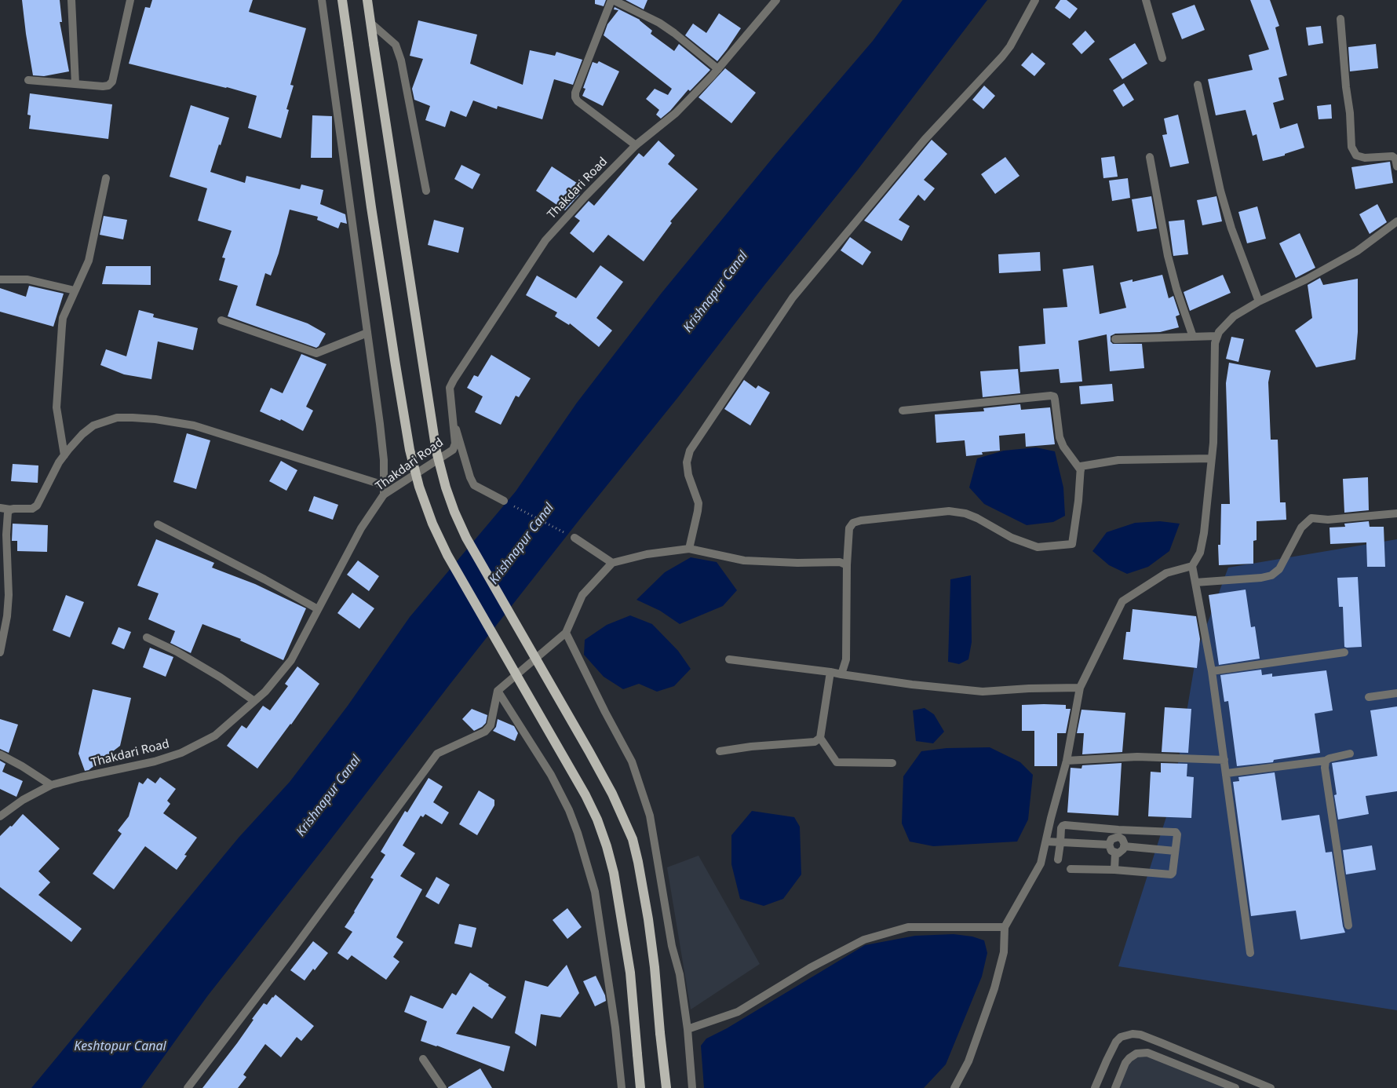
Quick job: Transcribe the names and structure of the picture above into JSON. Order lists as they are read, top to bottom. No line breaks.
{"streets":{"street":["Thakdari Road"]},"water":["Krishnapur Canal","Keshtopur Canal"]}
